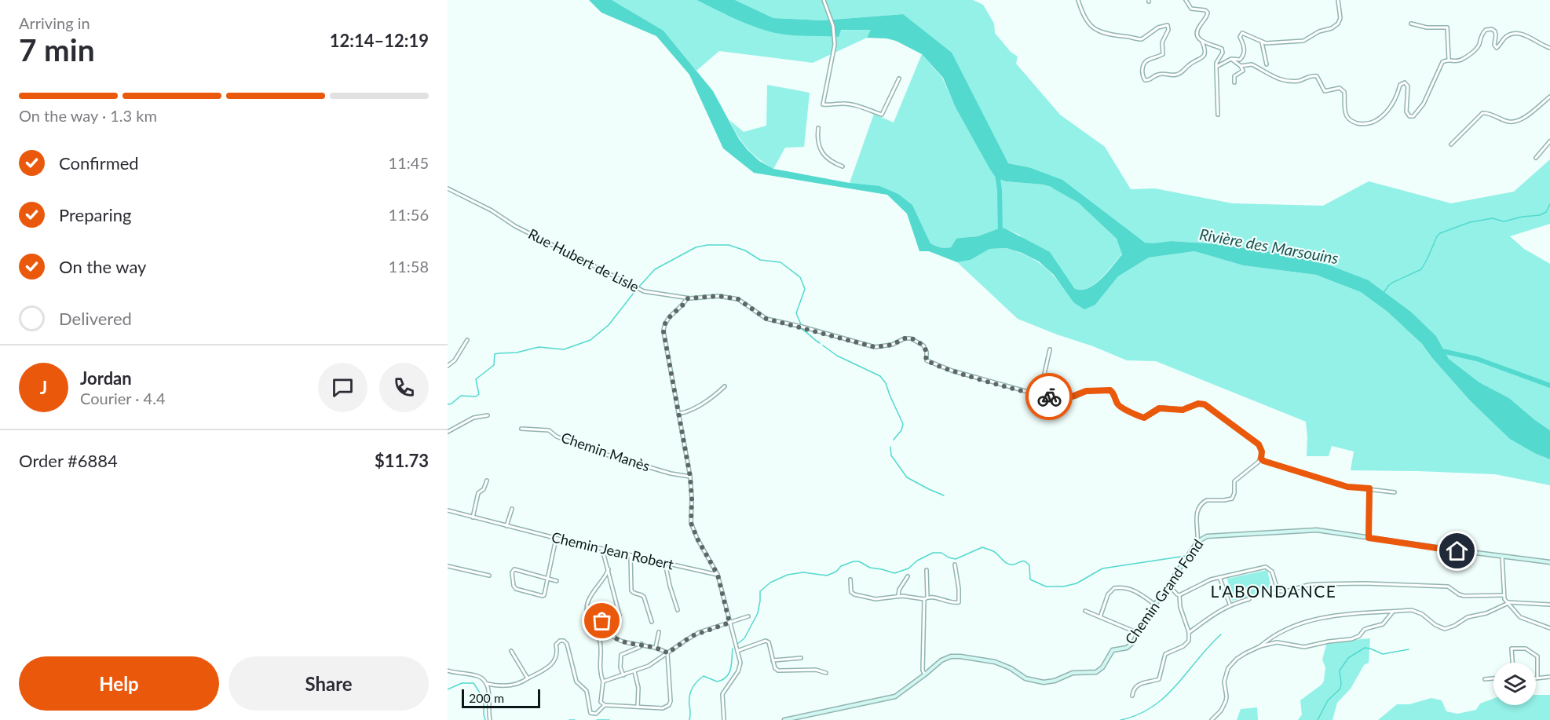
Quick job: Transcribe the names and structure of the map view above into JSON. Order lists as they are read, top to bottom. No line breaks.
{"streets":{"street":["Rue Hubert de Lisle","Chemin Manès","Chemin Jean Robert","Chemin Grand Fond"]},"districts":["L'ABONDANCE"],"water":["Rivière des Marsouins"],"scale_bar":"200 m","page":{"heading":["7 min","Arriving in","12:14–12:19"],"panel":["Jordan","Courier · 4.4","Order #6884","$11.73"],"bar":"On the way · 1.3 km","list":[["Confirmed","11:45"],["Preparing","11:56"],["On the way","11:58"],"Delivered"],"round":"J","buttons":["Help","Share"],"scale":"200 m"}}
